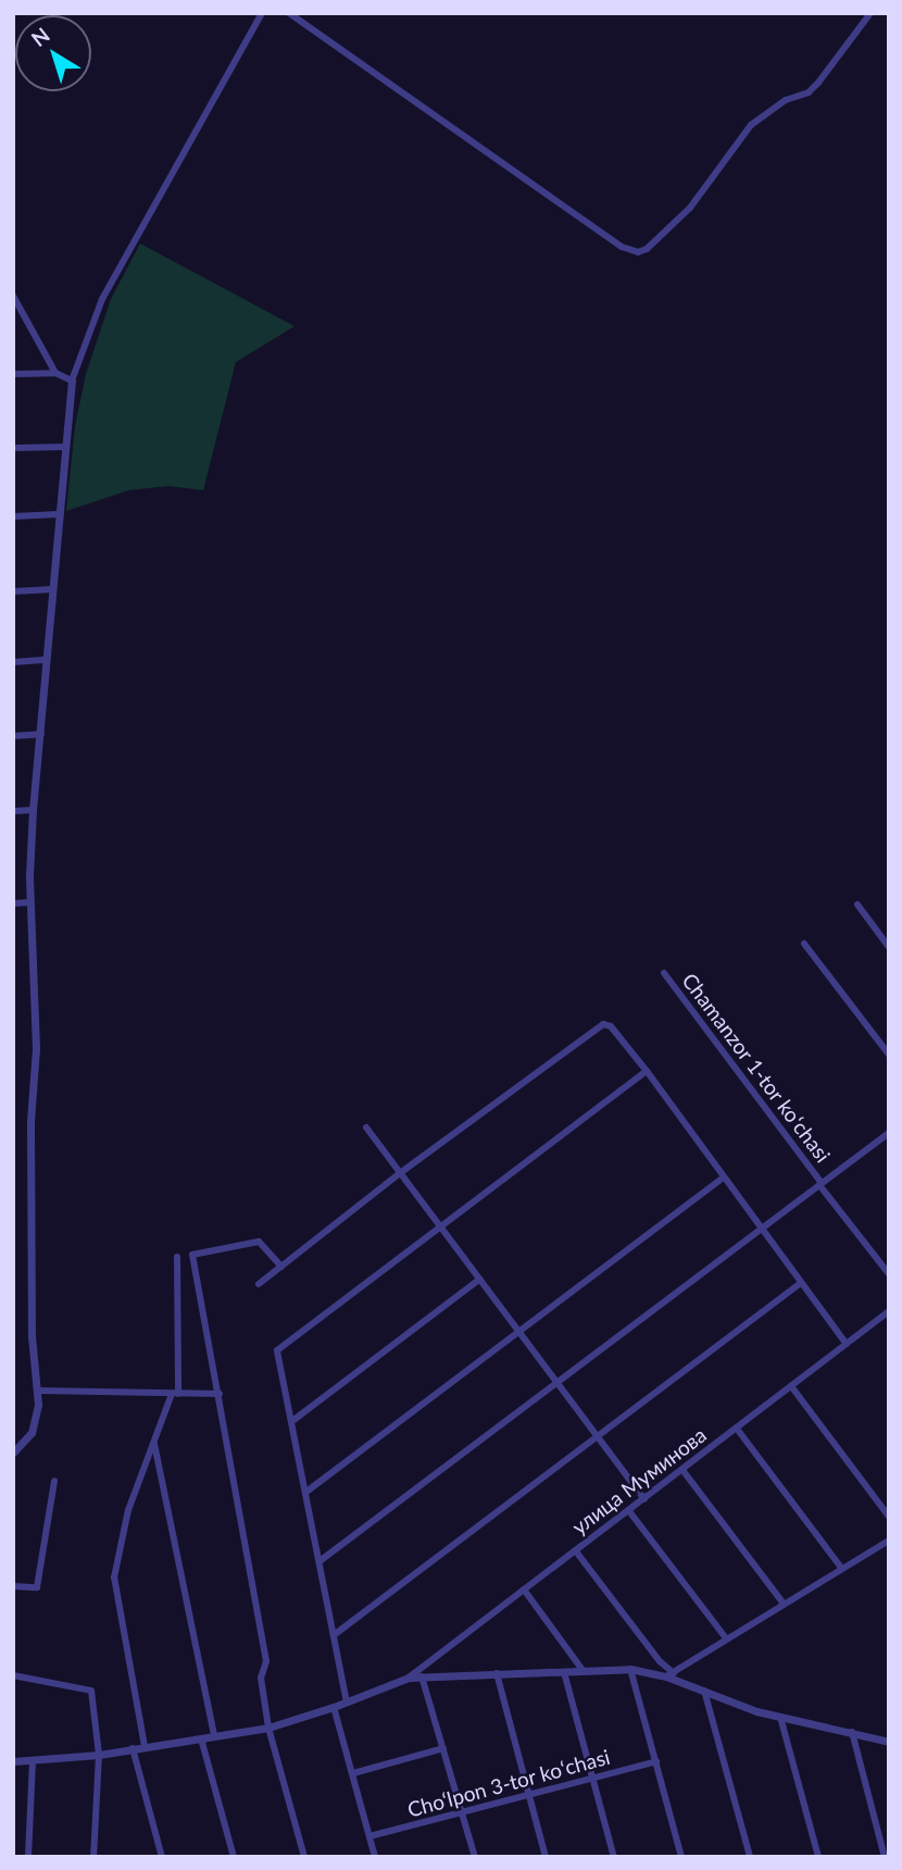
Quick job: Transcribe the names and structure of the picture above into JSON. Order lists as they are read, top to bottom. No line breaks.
{"streets":{"street":["Chamanzor 1-tor koʻchasi","улица Муминова","Cho‘lpon 3-tor koʻchasi"]},"north":"top left"}
